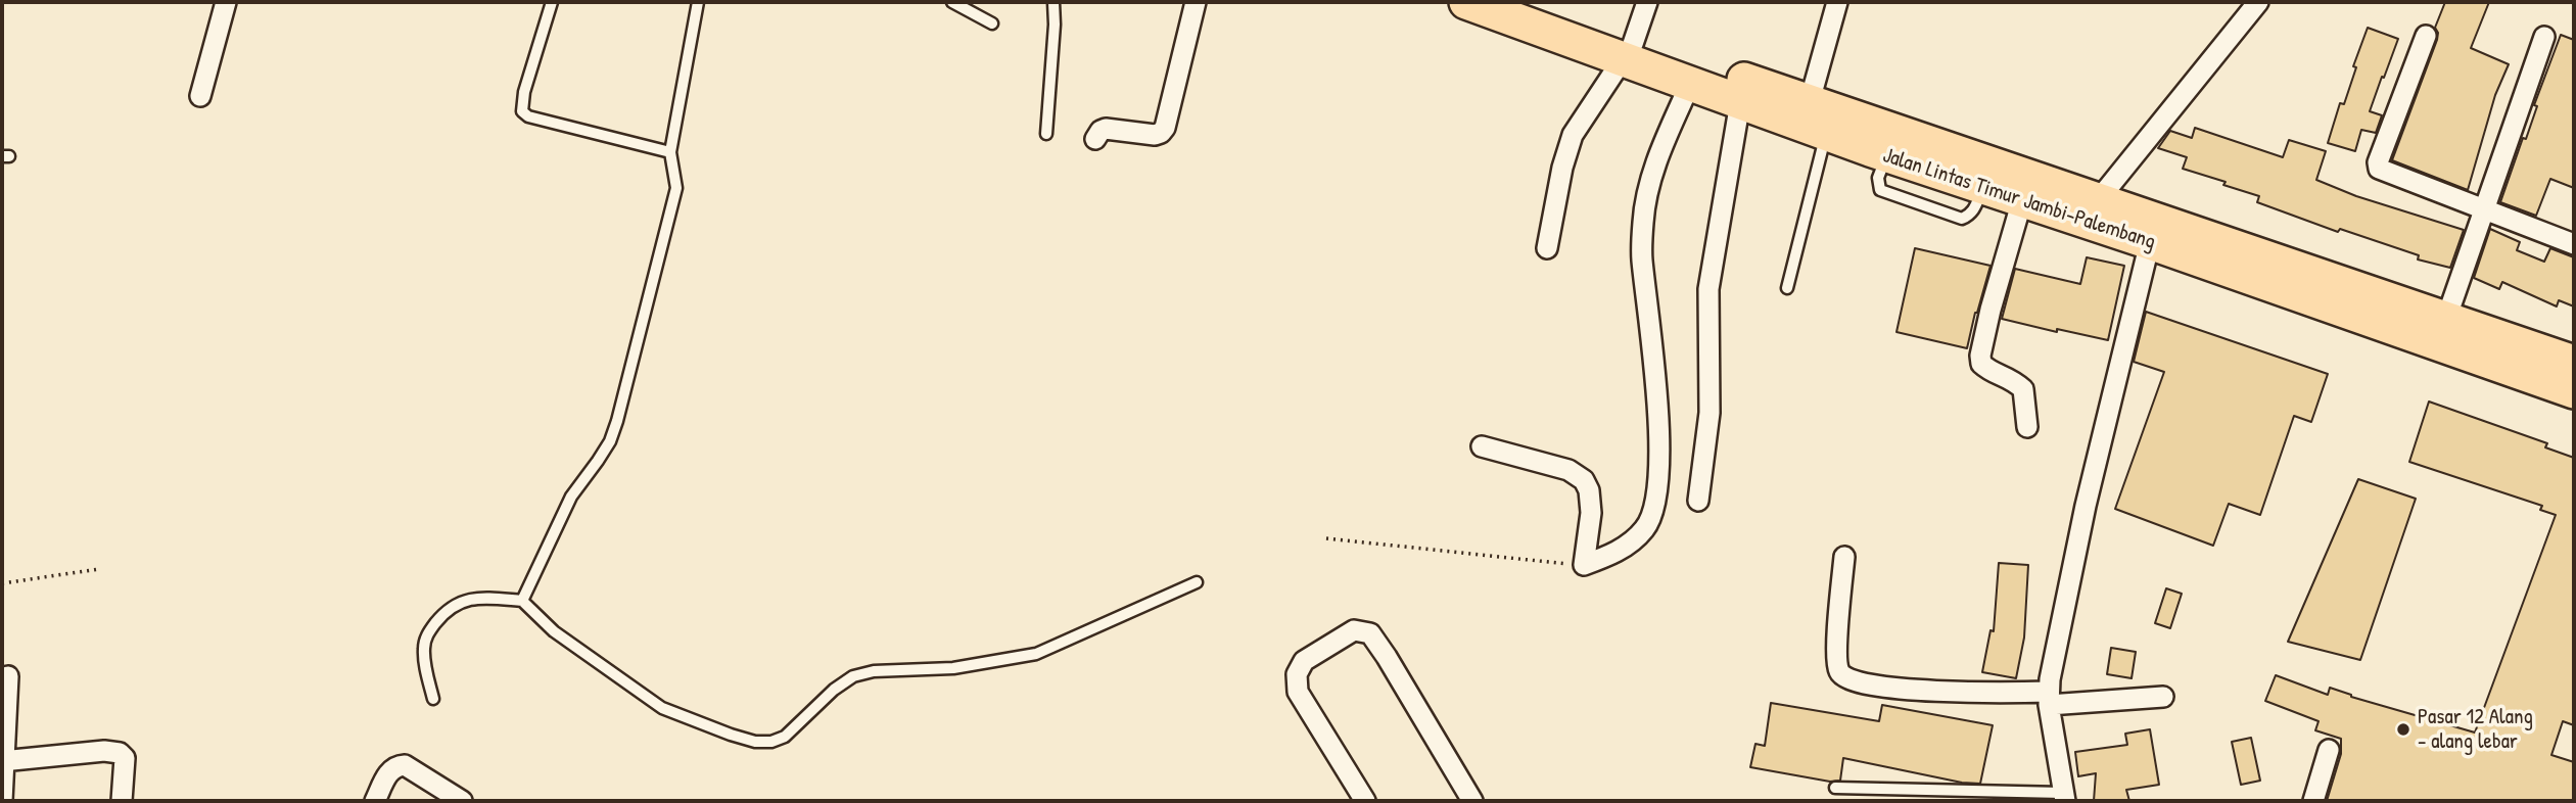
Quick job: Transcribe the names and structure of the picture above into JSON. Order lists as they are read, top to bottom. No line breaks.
{"streets":{"highway":["Jalan Lintas Timur Jambi-Palembang"]},"places":["Pasar 12 Alang - alang lebar"]}
